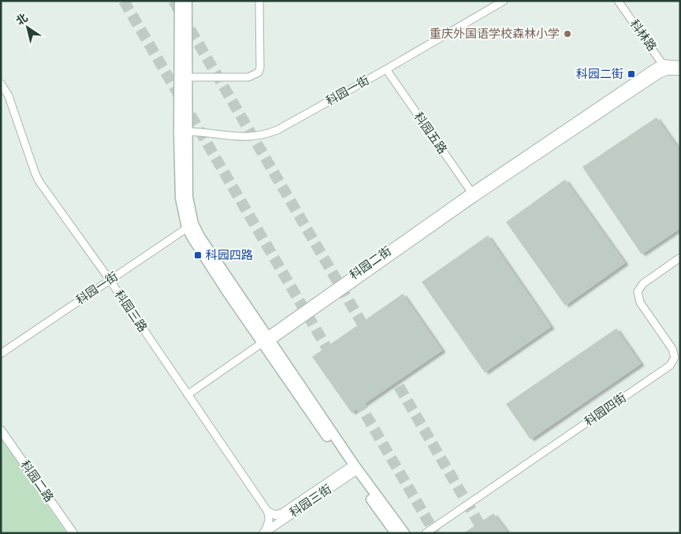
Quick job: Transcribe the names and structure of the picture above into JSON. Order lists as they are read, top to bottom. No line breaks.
{"streets":{"street":["科林路","科园一街","科园五路","科园二街","科园三路","科园四街","科园二路","科园三街"]},"crossings":[["科林路","科园二街"],["科园一街","科园五路"],["科园一街","科园三路"],["科园五路","科园二街"],["科园二街","科园三路"],["科园三路","科园三街"]],"places":{"other":["重庆外国语学校森林小学"],"transit":["科园二街","科园四路"]},"north":"top left"}
